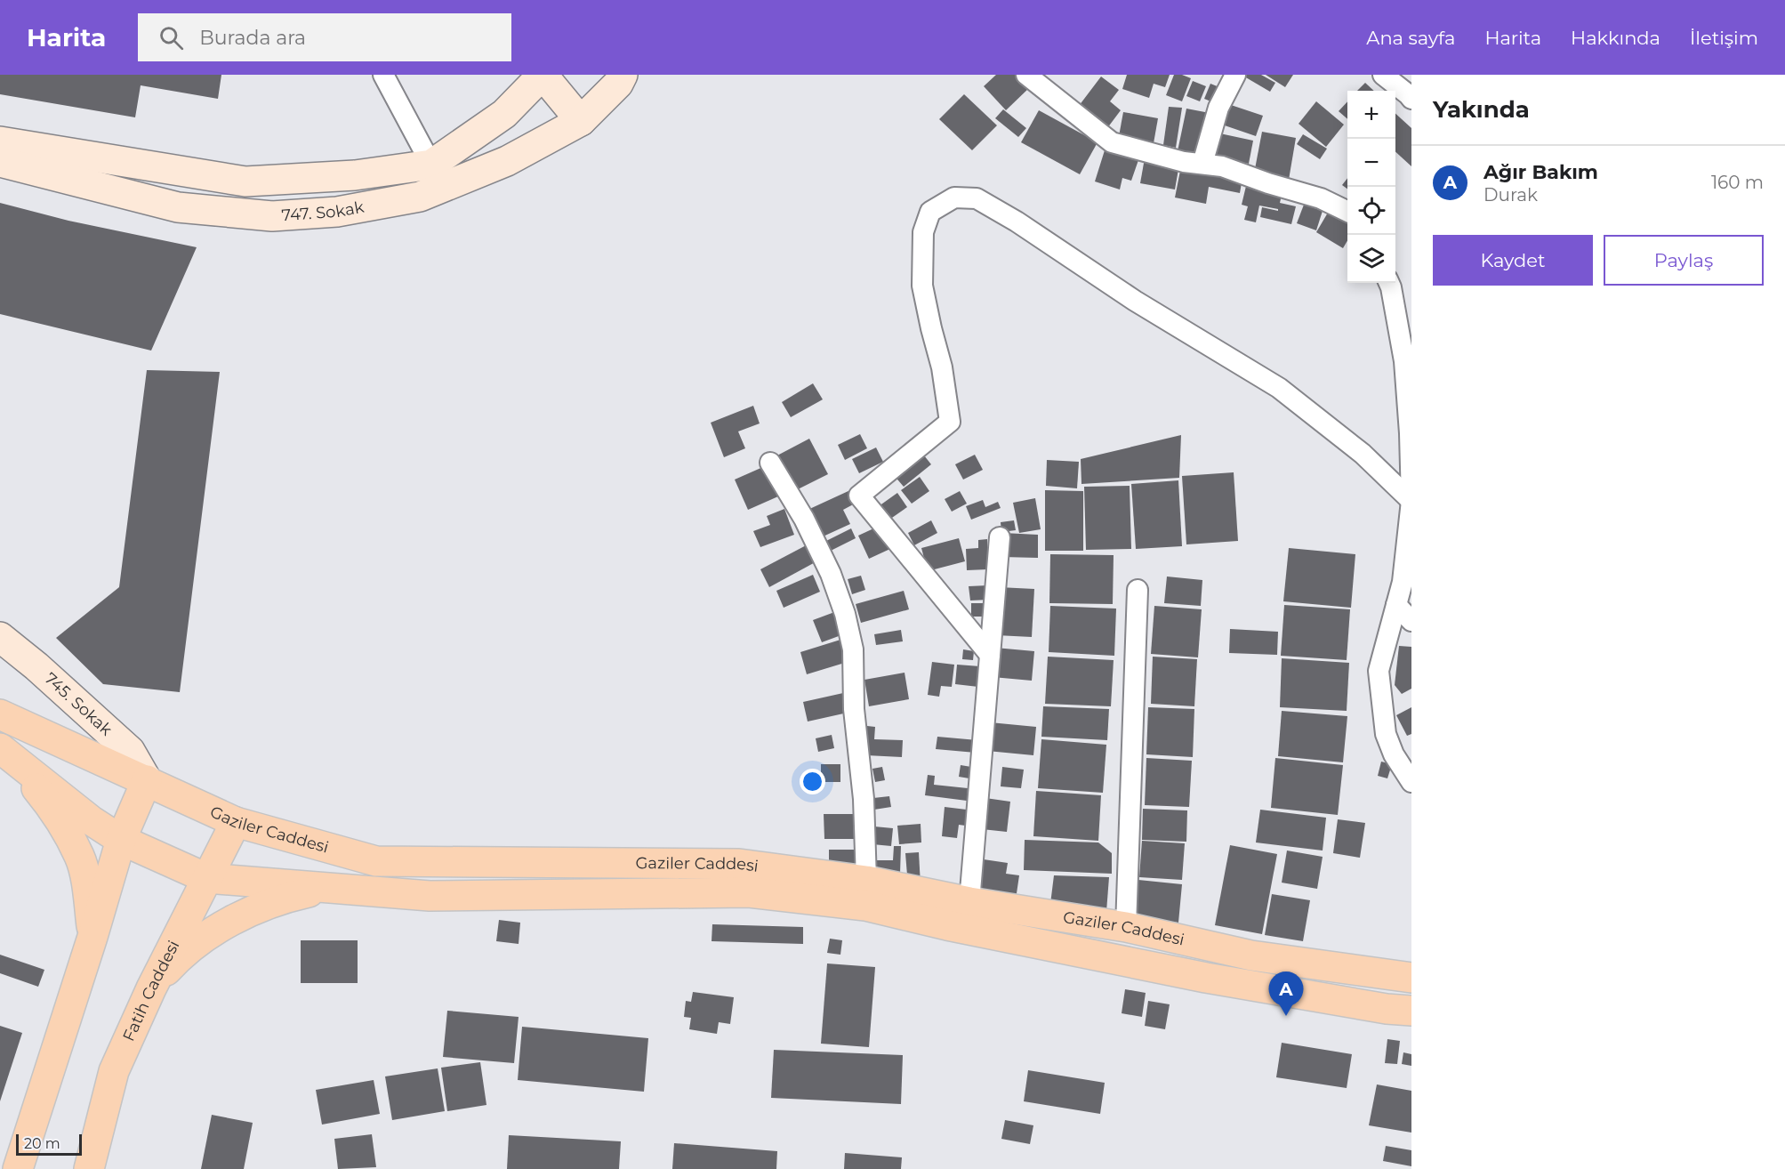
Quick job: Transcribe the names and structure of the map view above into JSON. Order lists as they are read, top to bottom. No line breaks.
{"streets":{"main road":["747. Sokak","745. Sokak","Gaziler Caddesi","Fatih Caddesi"]},"crossings":[["745. Sokak","Gaziler Caddesi"],["Gaziler Caddesi","Fatih Caddesi"]],"scale_bar":"20 m","page":{"header":"Harita","search":"Burada ara","nav":["Ana sayfa","Harita","Hakkında","İletişim"],"heading":"Yakında","map_buttons":["+","−"],"list":[{"mark":"A","name":"Ağır Bakım","note":"Durak","value":"160 m"}],"buttons":["Kaydet","Paylaş"],"pins":"A","scale":"20 m"}}
